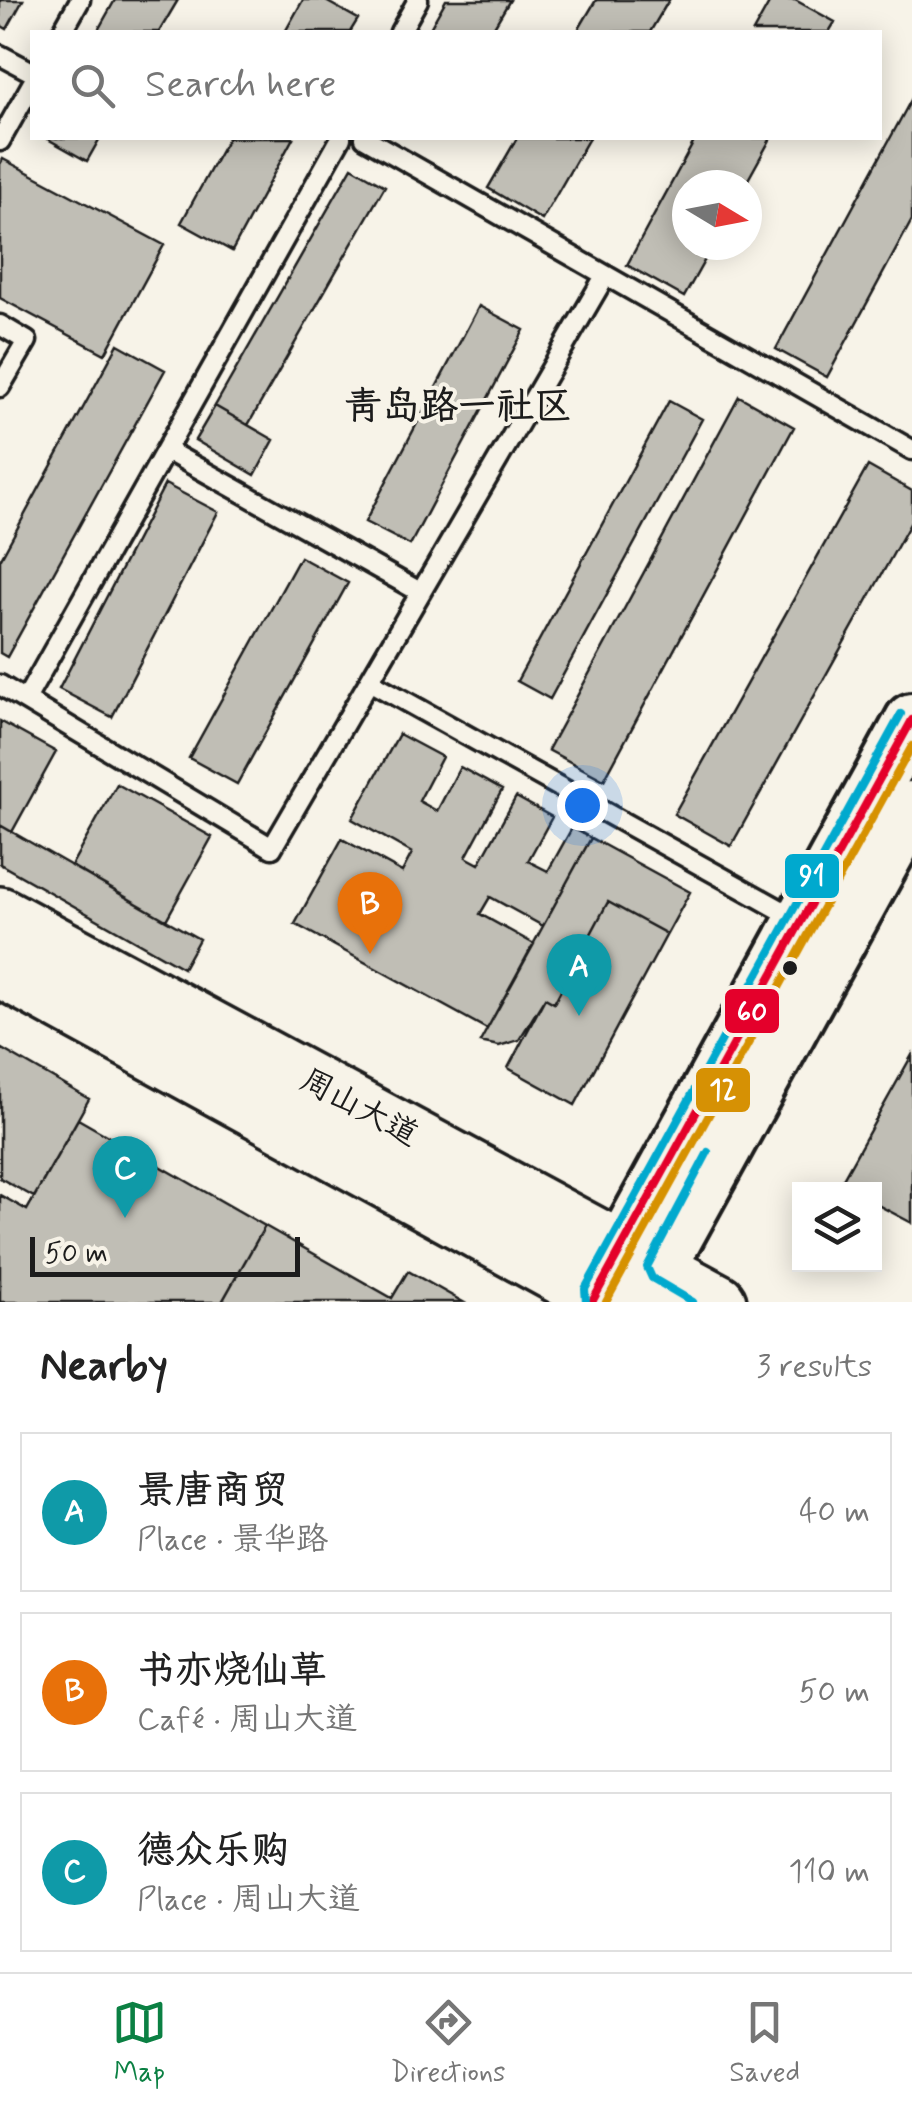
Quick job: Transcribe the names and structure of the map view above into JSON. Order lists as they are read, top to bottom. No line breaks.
{"streets":{"main road":["周山大道"]},"districts":["青岛路一社区"],"lines":["transit line 91","transit line 60","transit line 12"],"scale_bar":"50 m","north":"right","page":{"search":"Search here","pins":["B","A","C"],"scale":"50 m","heading":["Nearby","3 results"],"list":[{"mark":"A","name":"景唐商贸","note":"Place · 景华路","value":"40 m"},{"mark":"B","name":"书亦烧仙草","note":"Café · 周山大道","value":"50 m"},{"mark":"C","name":"德众乐购","note":"Place · 周山大道","value":"110 m"}],"nav":["Map","Directions","Saved"]}}
